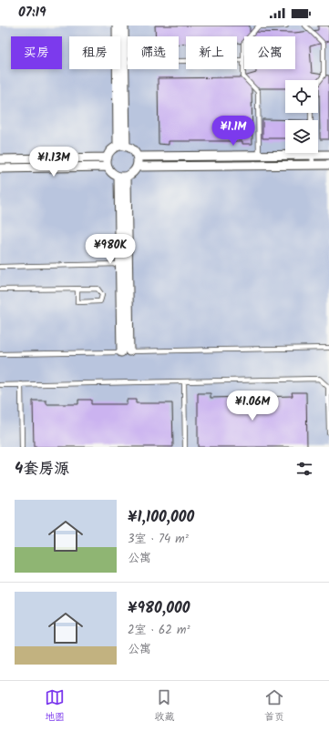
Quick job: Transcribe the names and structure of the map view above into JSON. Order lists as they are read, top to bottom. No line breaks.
{"page":{"status":"07:19","chip":["买房","租房","筛选","新上","公寓"],"price":["¥1.1M","¥1.13M","¥980K","¥1.06M"],"heading":"4套房源","list":[{"name":"¥1,100,000","note":"3室 · 74 m² · 公寓"},{"name":"¥980,000","note":"2室 · 62 m² · 公寓"}],"tabs":["地图","收藏","首页"]}}
